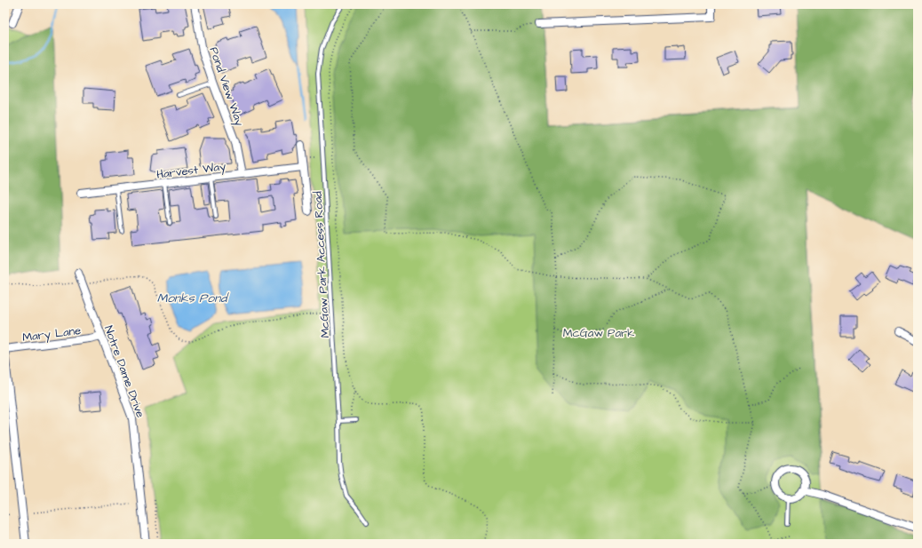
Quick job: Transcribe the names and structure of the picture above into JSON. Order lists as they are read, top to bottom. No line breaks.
{"streets":{"street":["Pond View Way","Harvest Way","Mary Lane","Notre Dame Drive"],"lane":["McGaw Park Access Road"]},"crossings":[["Pond View Way","Harvest Way"],["Mary Lane","Notre Dame Drive"]],"water":["Monks Pond"],"parks":["McGaw Park"]}
